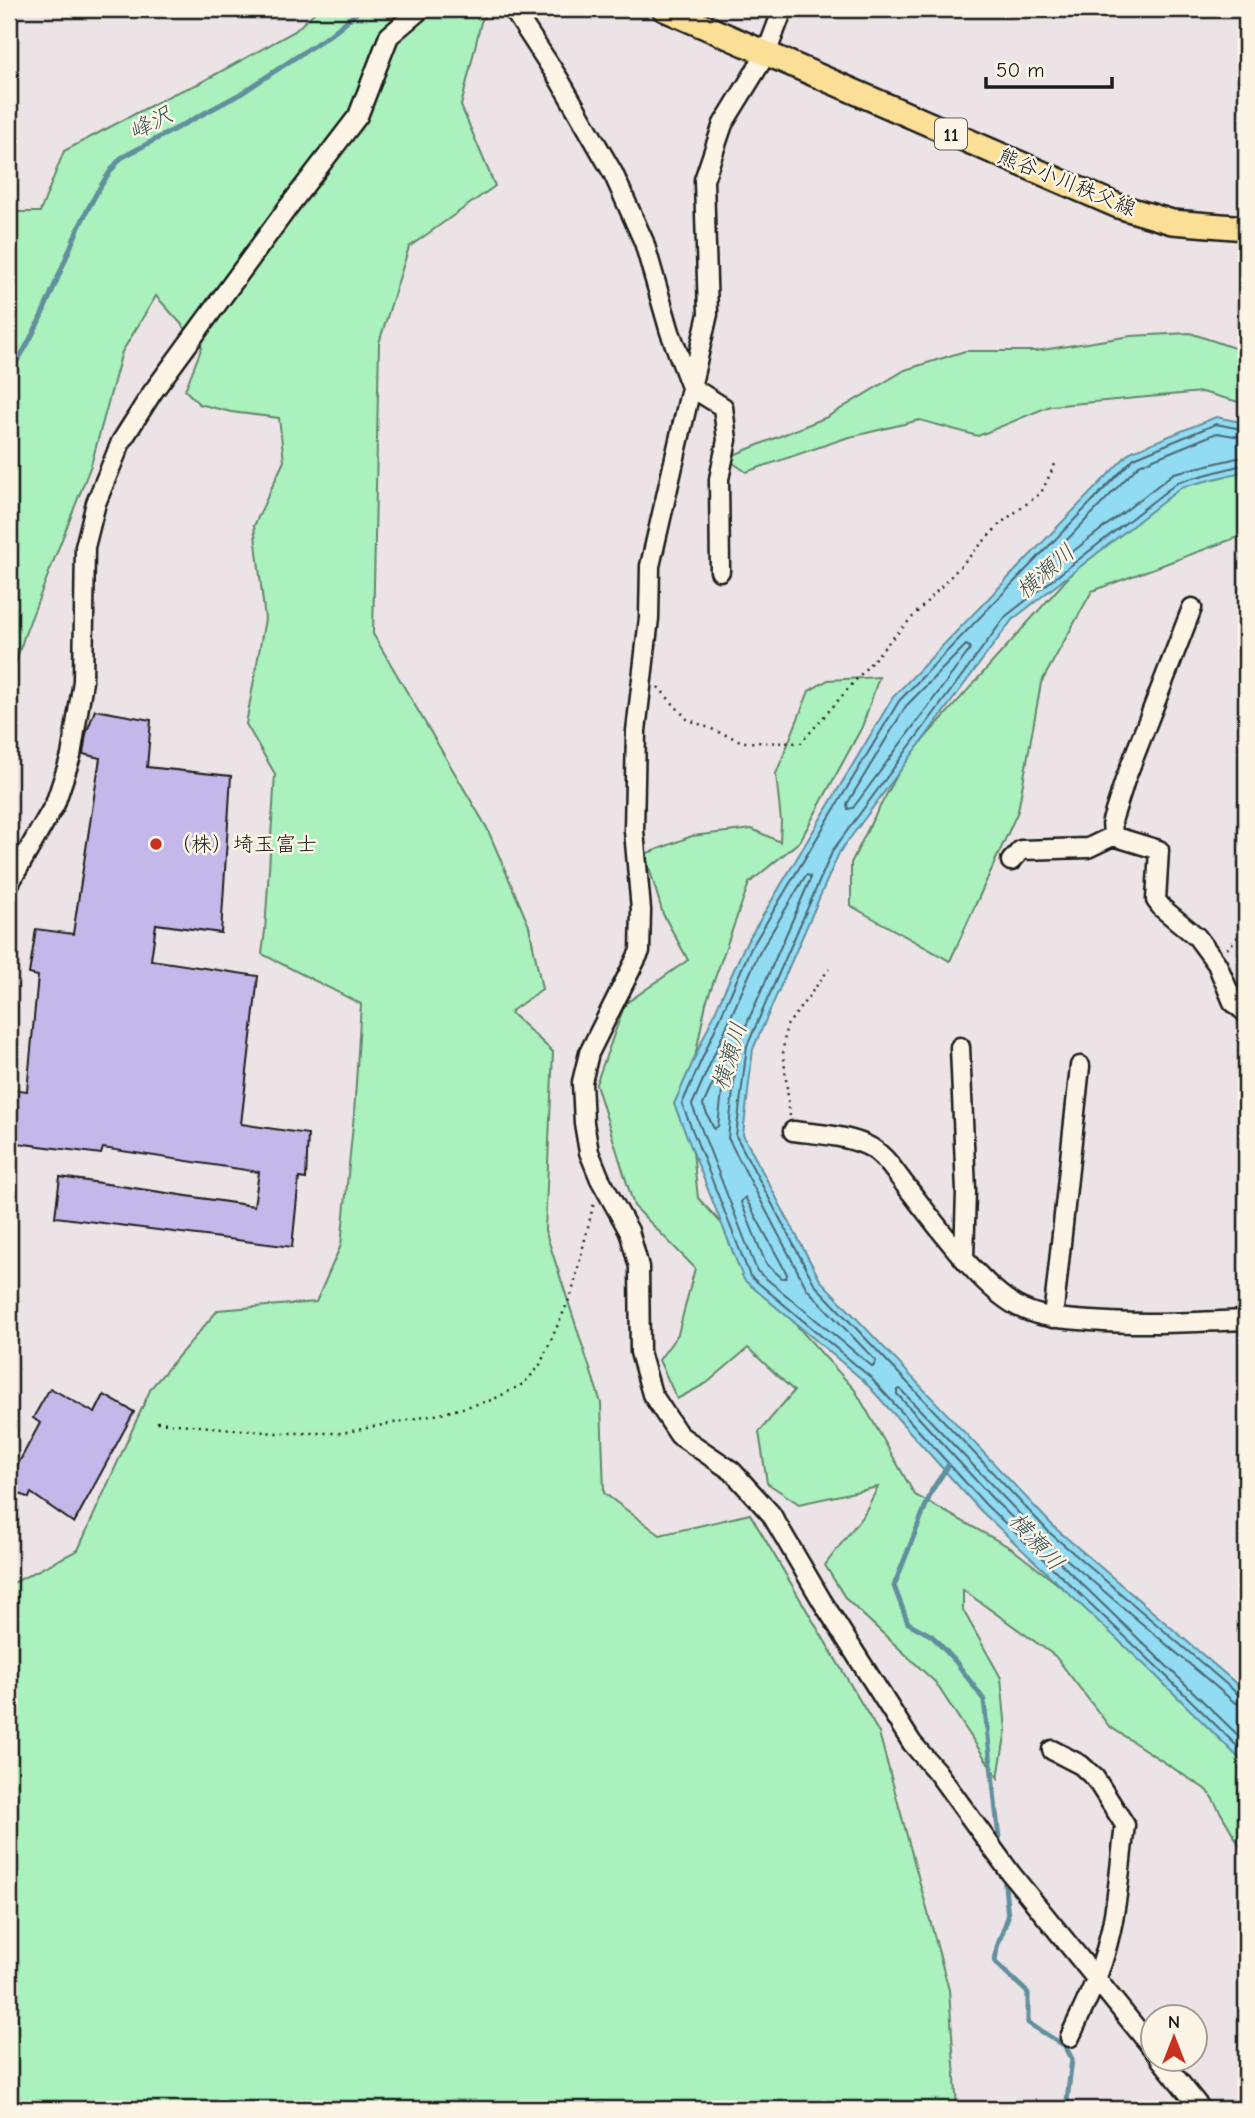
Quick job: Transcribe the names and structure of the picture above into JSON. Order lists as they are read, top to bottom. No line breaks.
{"streets":{"main road":["11","熊谷小川秩父線"]},"water":["峰沢","横瀬川"],"places":["（株）埼玉富士"],"scale_bar":"50 m","north":"top"}
